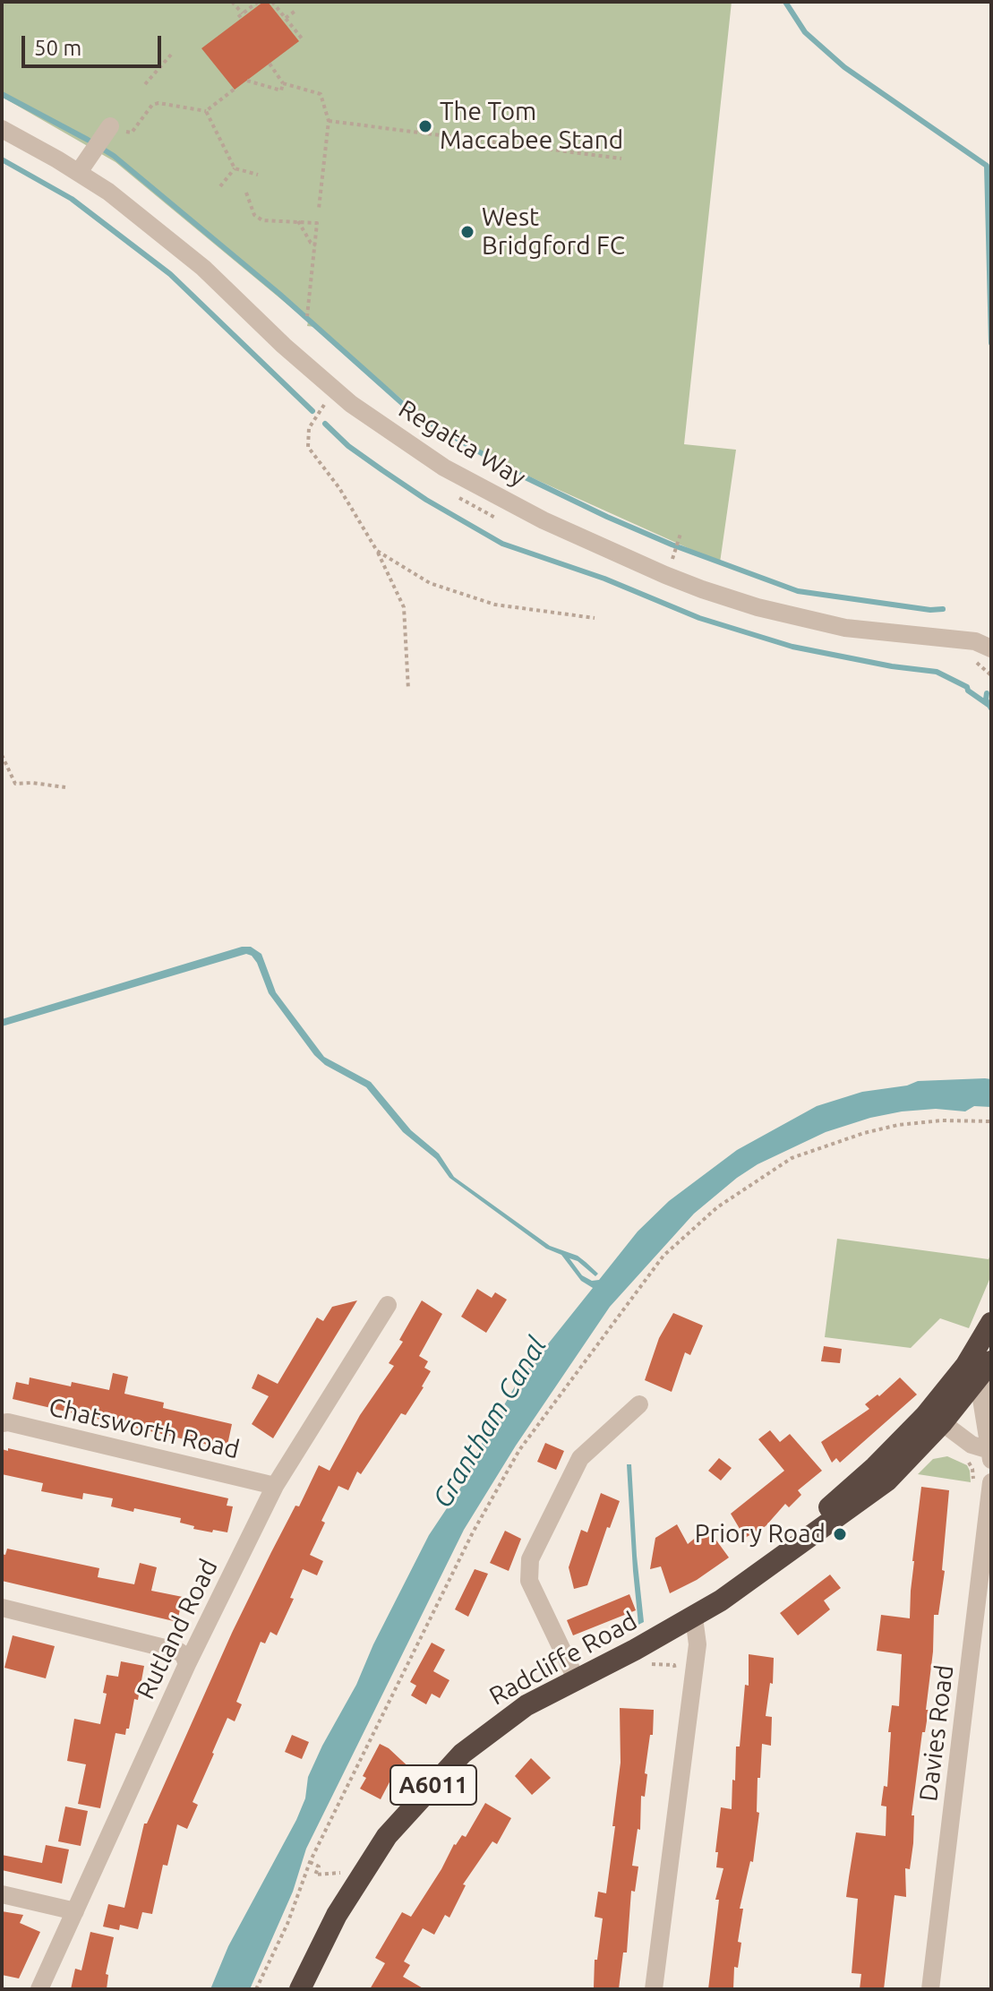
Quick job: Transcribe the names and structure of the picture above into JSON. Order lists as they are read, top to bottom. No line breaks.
{"streets":{"highway":["Radcliffe Road","A6011"],"street":["Regatta Way","Chatsworth Road","Rutland Road","Davies Road"]},"crossings":[["Chatsworth Road","Rutland Road"]],"water":["Grantham Canal"],"places":["The Tom Maccabee Stand","West Bridgford FC","Priory Road"],"scale_bar":"50 m"}
